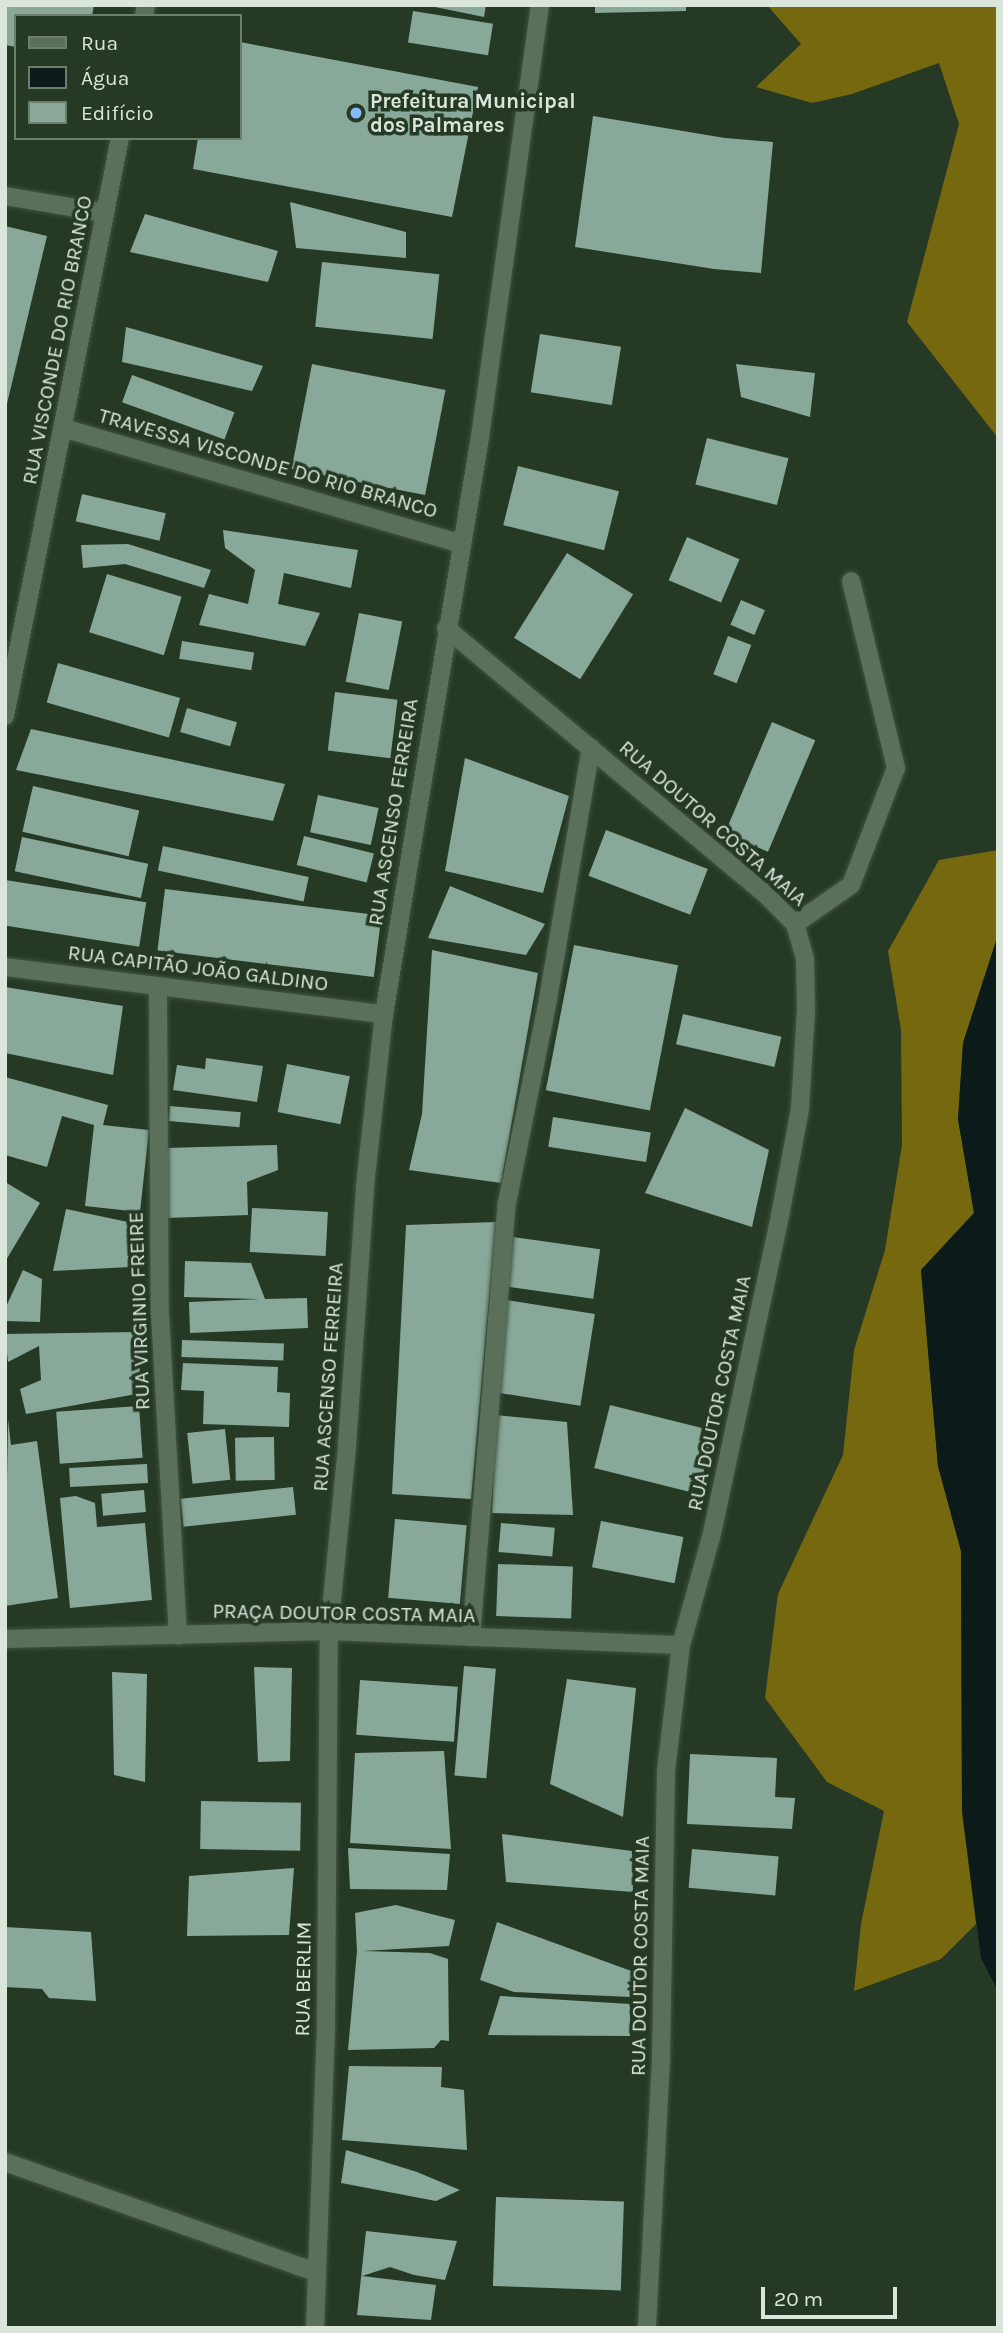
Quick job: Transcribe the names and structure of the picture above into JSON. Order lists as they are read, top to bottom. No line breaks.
{"streets":{"street":["RUA VISCONDE DO RIO BRANCO","TRAVESSA VISCONDE DO RIO BRANCO","RUA ASCENSO FERREIRA","RUA DOUTOR COSTA MAIA","RUA CAPITÃO JOÃO GALDINO","RUA VIRGINIO FREIRE","PRAÇA DOUTOR COSTA MAIA","RUA BERLIM"]},"crossings":[["RUA VISCONDE DO RIO BRANCO","TRAVESSA VISCONDE DO RIO BRANCO"],["TRAVESSA VISCONDE DO RIO BRANCO","RUA ASCENSO FERREIRA"],["RUA ASCENSO FERREIRA","RUA DOUTOR COSTA MAIA"],["RUA ASCENSO FERREIRA","RUA CAPITÃO JOÃO GALDINO"],["RUA ASCENSO FERREIRA","PRAÇA DOUTOR COSTA MAIA"],["RUA ASCENSO FERREIRA","RUA BERLIM"],["RUA DOUTOR COSTA MAIA","PRAÇA DOUTOR COSTA MAIA"],["RUA CAPITÃO JOÃO GALDINO","RUA VIRGINIO FREIRE"],["RUA VIRGINIO FREIRE","PRAÇA DOUTOR COSTA MAIA"],["PRAÇA DOUTOR COSTA MAIA","RUA BERLIM"]],"places":["Prefeitura Municipal dos Palmares"],"legend":["Rua","Água","Edifício"],"scale_bar":"20 m"}
